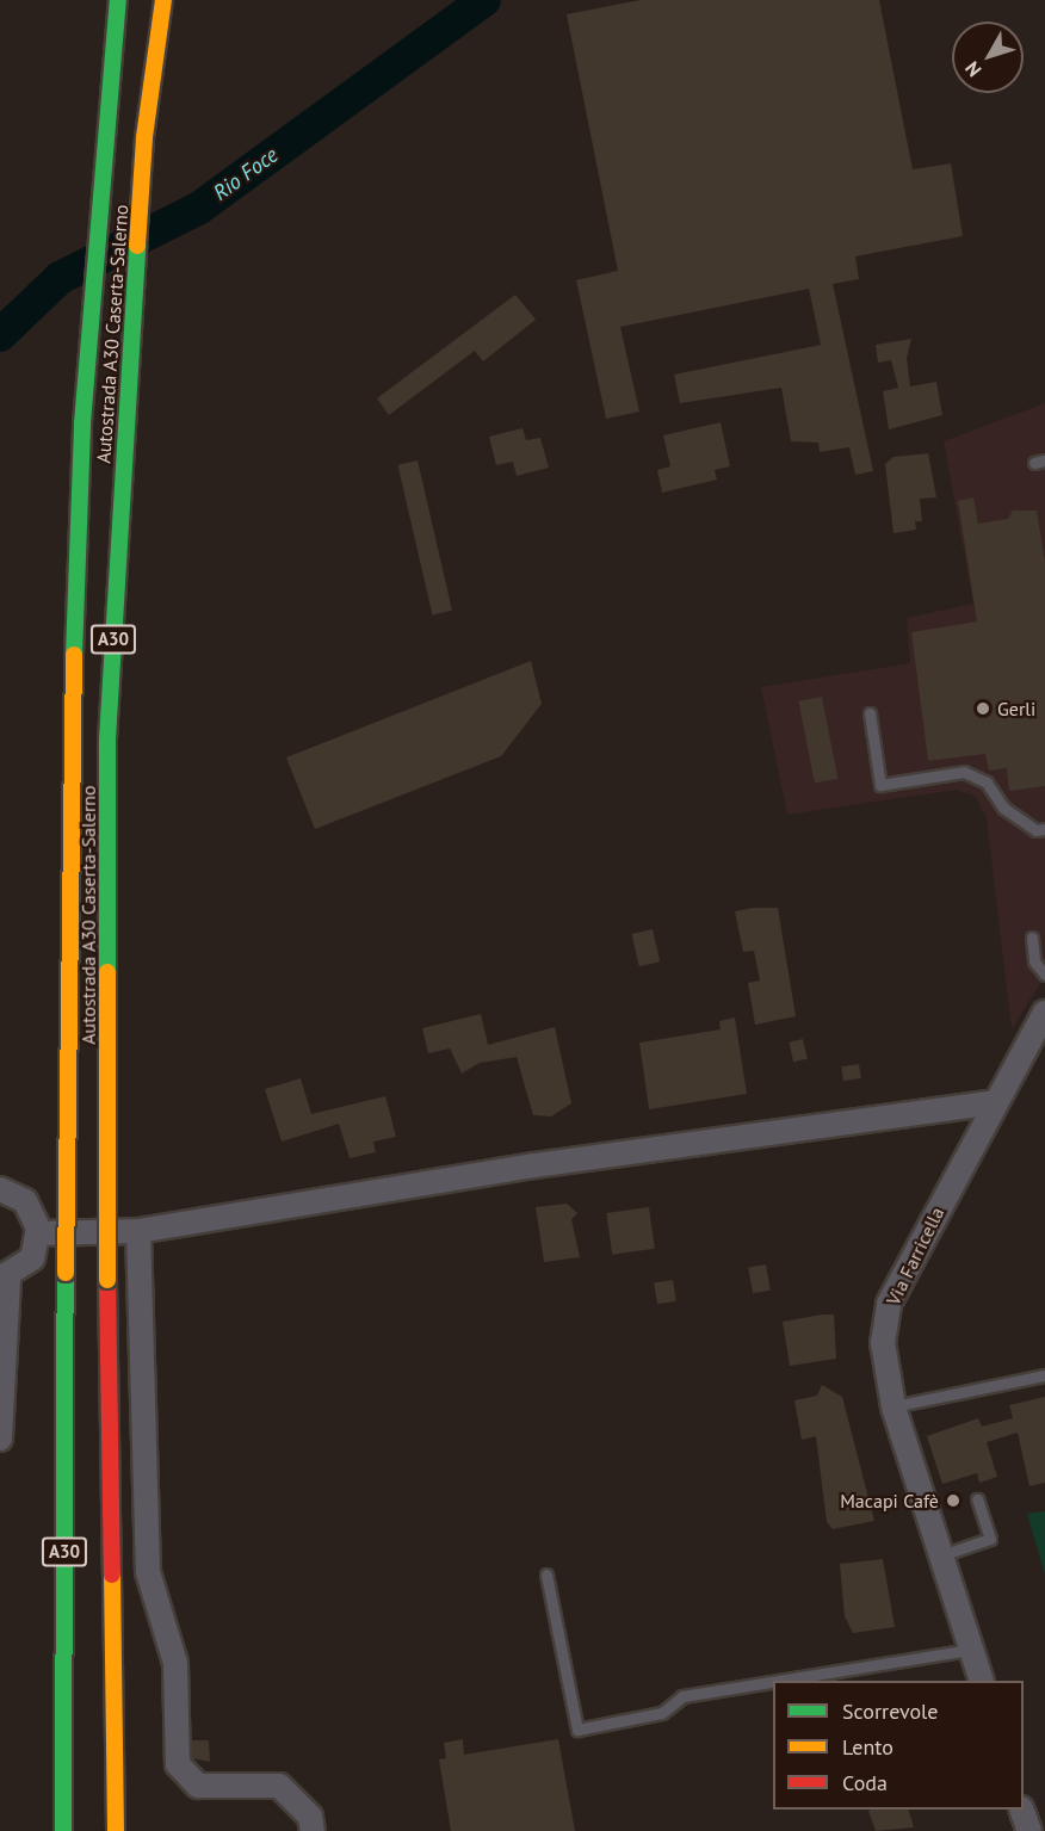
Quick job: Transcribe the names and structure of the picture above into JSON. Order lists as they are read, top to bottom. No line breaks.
{"streets":{"highway":["Autostrada A30 Caserta-Salerno","A30"],"street":["Via Farricella"]},"water":["Rio Foce"],"places":["Gerli","Macapi Cafè"],"legend":["Scorrevole","Lento","Coda"],"north":"bottom left"}
